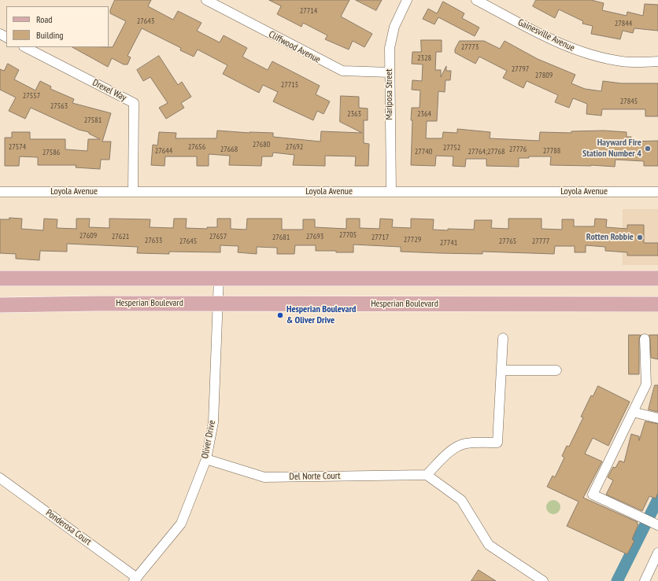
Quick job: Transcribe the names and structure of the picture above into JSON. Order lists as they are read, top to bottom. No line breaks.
{"streets":{"main road":["Hesperian Boulevard"],"street":["Gainesville Avenue","Cliffwood Avenue","Drexel Way","Mariposa Street","Loyola Avenue","Oliver Drive","Del Norte Court","Ponderosa Court"]},"crossings":[["Cliffwood Avenue","Mariposa Street"],["Drexel Way","Loyola Avenue"],["Mariposa Street","Loyola Avenue"],["Hesperian Boulevard","Oliver Drive"],["Oliver Drive","Del Norte Court"],["Oliver Drive","Ponderosa Court"]],"places":["Hayward Fire Station Number 4","Rotten Robbie","Hesperian Boulevard & Oliver Drive"],"house_numbers":["27714","27643","27844","27773","2328","27797","27809","27715","27557","27845","27563","2363","2364","27581","27680","27574","27656","27692","27752","27668","27776","27644","27788","27740","27764;27768","27586","27705","27609","27621","27657","27693","27681","27717","27729","27633","27645","27765","27777","27741"],"legend":["Road","Building"]}
